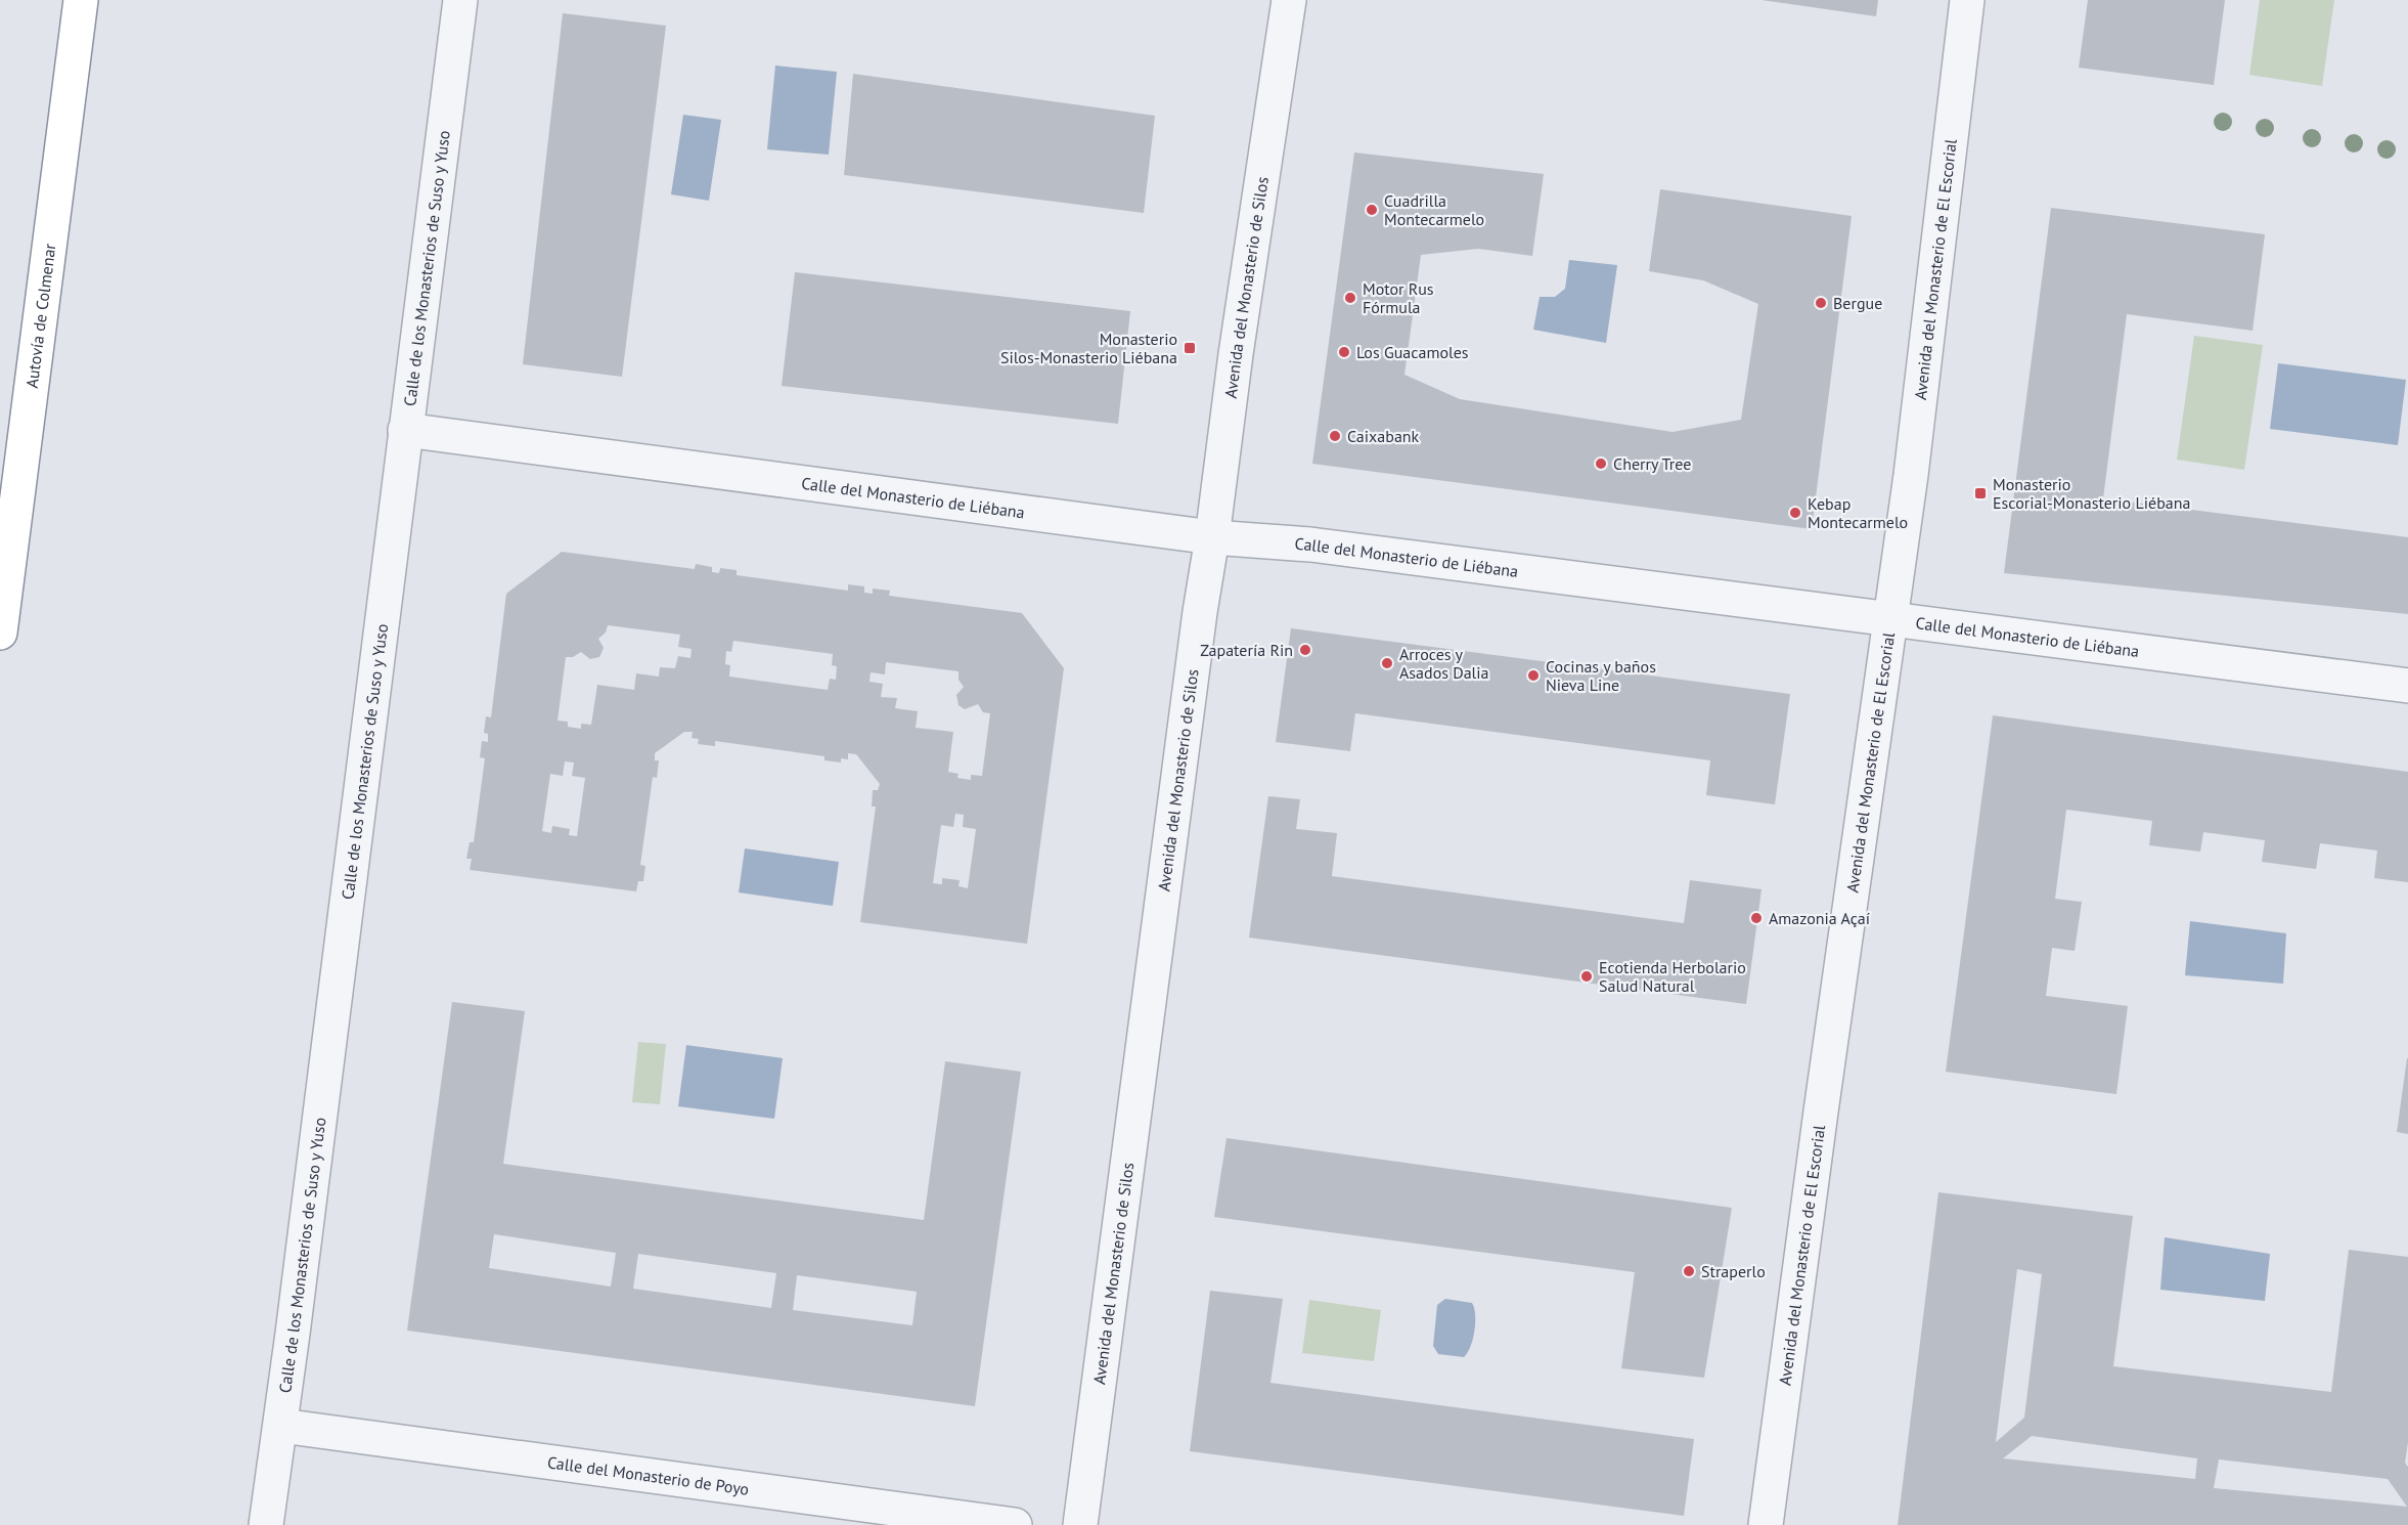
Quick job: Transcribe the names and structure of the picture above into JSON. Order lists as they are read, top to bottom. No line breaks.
{"streets":{"highway":["Autovía de Colmenar"],"street":["Calle de los Monasterios de Suso y Yuso","Avenida del Monasterio de El Escorial","Avenida del Monasterio de Silos","Calle del Monasterio de Liébana","Calle del Monasterio de Poyo"]},"crossings":[["Calle de los Monasterios de Suso y Yuso","Calle del Monasterio de Liébana"],["Calle de los Monasterios de Suso y Yuso","Calle del Monasterio de Poyo"],["Avenida del Monasterio de El Escorial","Calle del Monasterio de Liébana"],["Avenida del Monasterio de Silos","Calle del Monasterio de Liébana"]],"places":{"other":["Cuadrilla Montecarmelo","Motor Rus Fórmula","Bergue","Los Guacamoles","Caixabank","Cherry Tree","Kebap Montecarmelo","Zapatería Rin","Arroces y Asados Dalia","Cocinas y baños Nieva Line","Amazonia Açaí","Ecotienda Herbolario Salud Natural","Straperlo"],"transit":["Monasterio Silos-Monasterio Liébana","Monasterio Escorial-Monasterio Liébana"]}}
